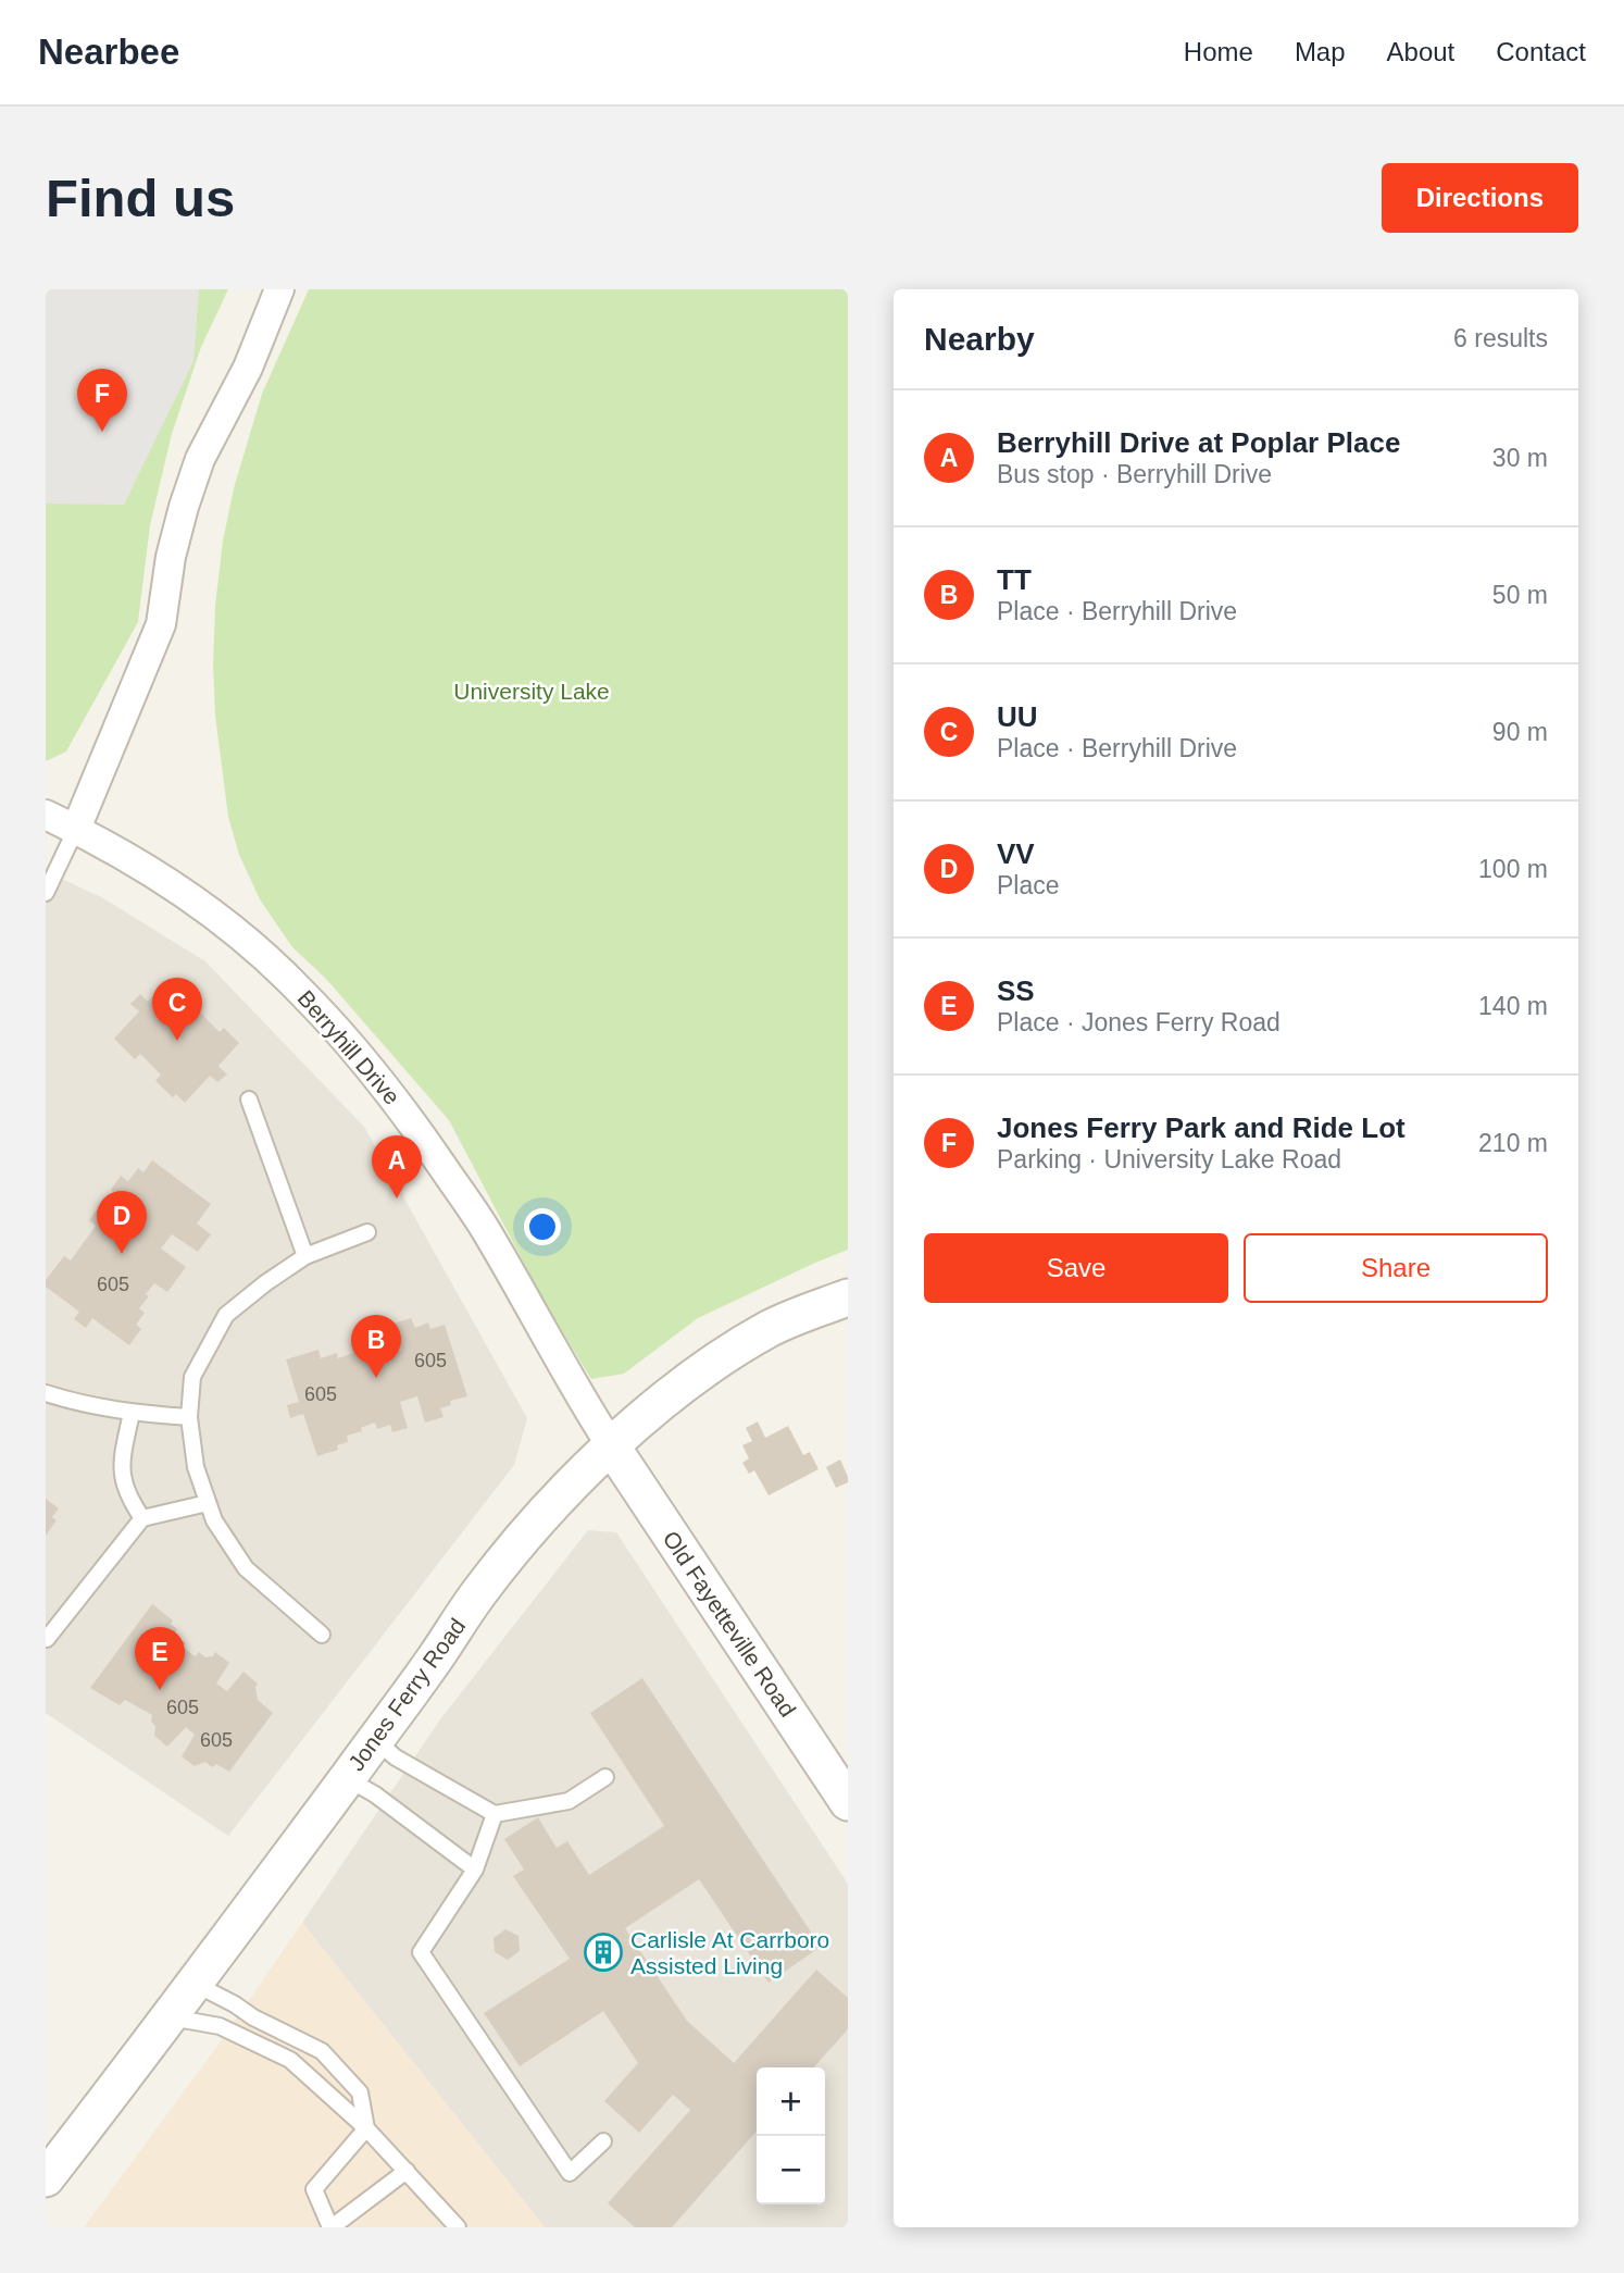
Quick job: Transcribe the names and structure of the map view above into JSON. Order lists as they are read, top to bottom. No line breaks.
{"streets":{"street":["Berryhill Drive","Old Fayetteville Road","Jones Ferry Road"]},"crossings":[["Berryhill Drive","Old Fayetteville Road"],["Berryhill Drive","Jones Ferry Road"],["Old Fayetteville Road","Jones Ferry Road"]],"parks":["University Lake"],"places":{"building":["Carlisle At Carrboro Assisted Living"]},"house_numbers":["605","605","605","605","605"],"page":{"header":"Nearbee","nav":["Home","Map","About","Contact"],"buttons":["Directions",["Save","Share"]],"title":"Find us","heading":["Nearby","6 results"],"pins":["F","C","A","D","B","E"],"list":[{"mark":"A","name":"Berryhill Drive at Poplar Place","note":"Bus stop · Berryhill Drive","value":"30 m"},{"mark":"B","name":"TT","note":"Place · Berryhill Drive","value":"50 m"},{"mark":"C","name":"UU","note":"Place · Berryhill Drive","value":"90 m"},{"mark":"D","name":"VV","note":"Place","value":"100 m"},{"mark":"E","name":"SS","note":"Place · Jones Ferry Road","value":"140 m"},{"mark":"F","name":"Jones Ferry Park and Ride Lot","note":"Parking · University Lake Road","value":"210 m"}],"map_buttons":["+","−"]}}
